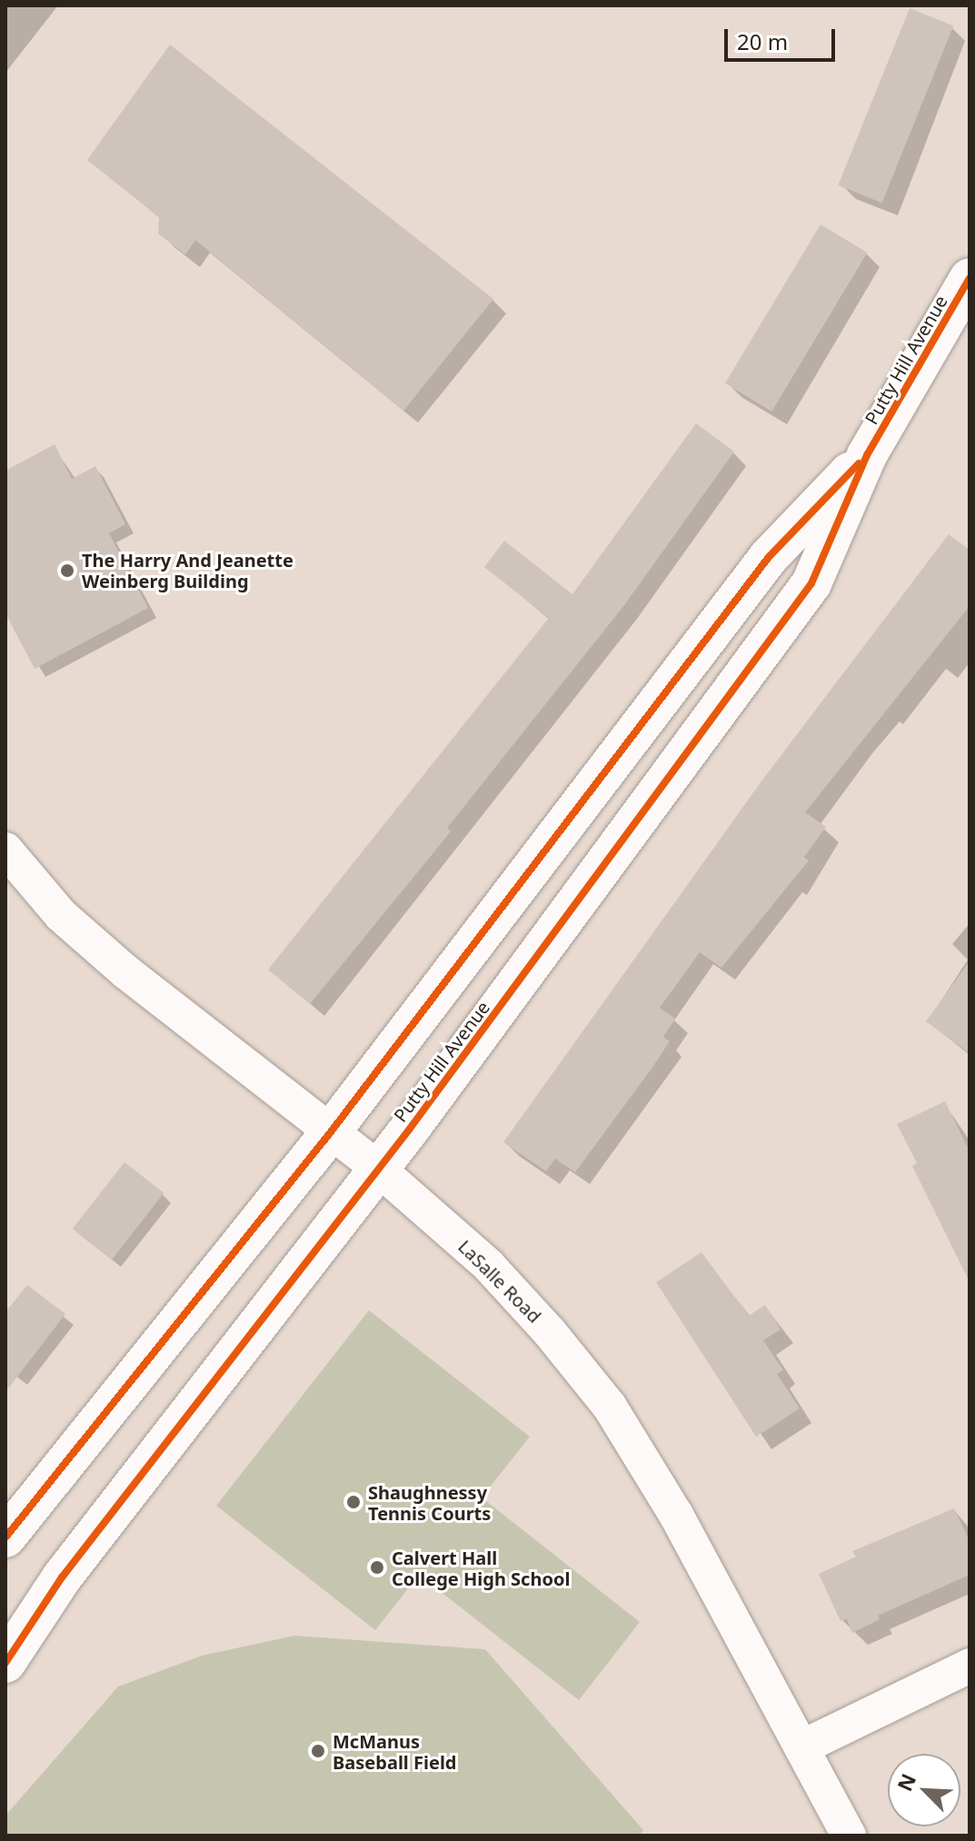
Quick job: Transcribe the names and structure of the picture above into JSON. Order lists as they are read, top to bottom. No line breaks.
{"streets":{"street":["Putty Hill Avenue","LaSalle Road"]},"crossings":[["Putty Hill Avenue","LaSalle Road"]],"places":["The Harry And Jeanette Weinberg Building","Shaughnessy Tennis Courts","Calvert Hall College High School","McManus Baseball Field"],"scale_bar":"20 m","north":"top left"}
